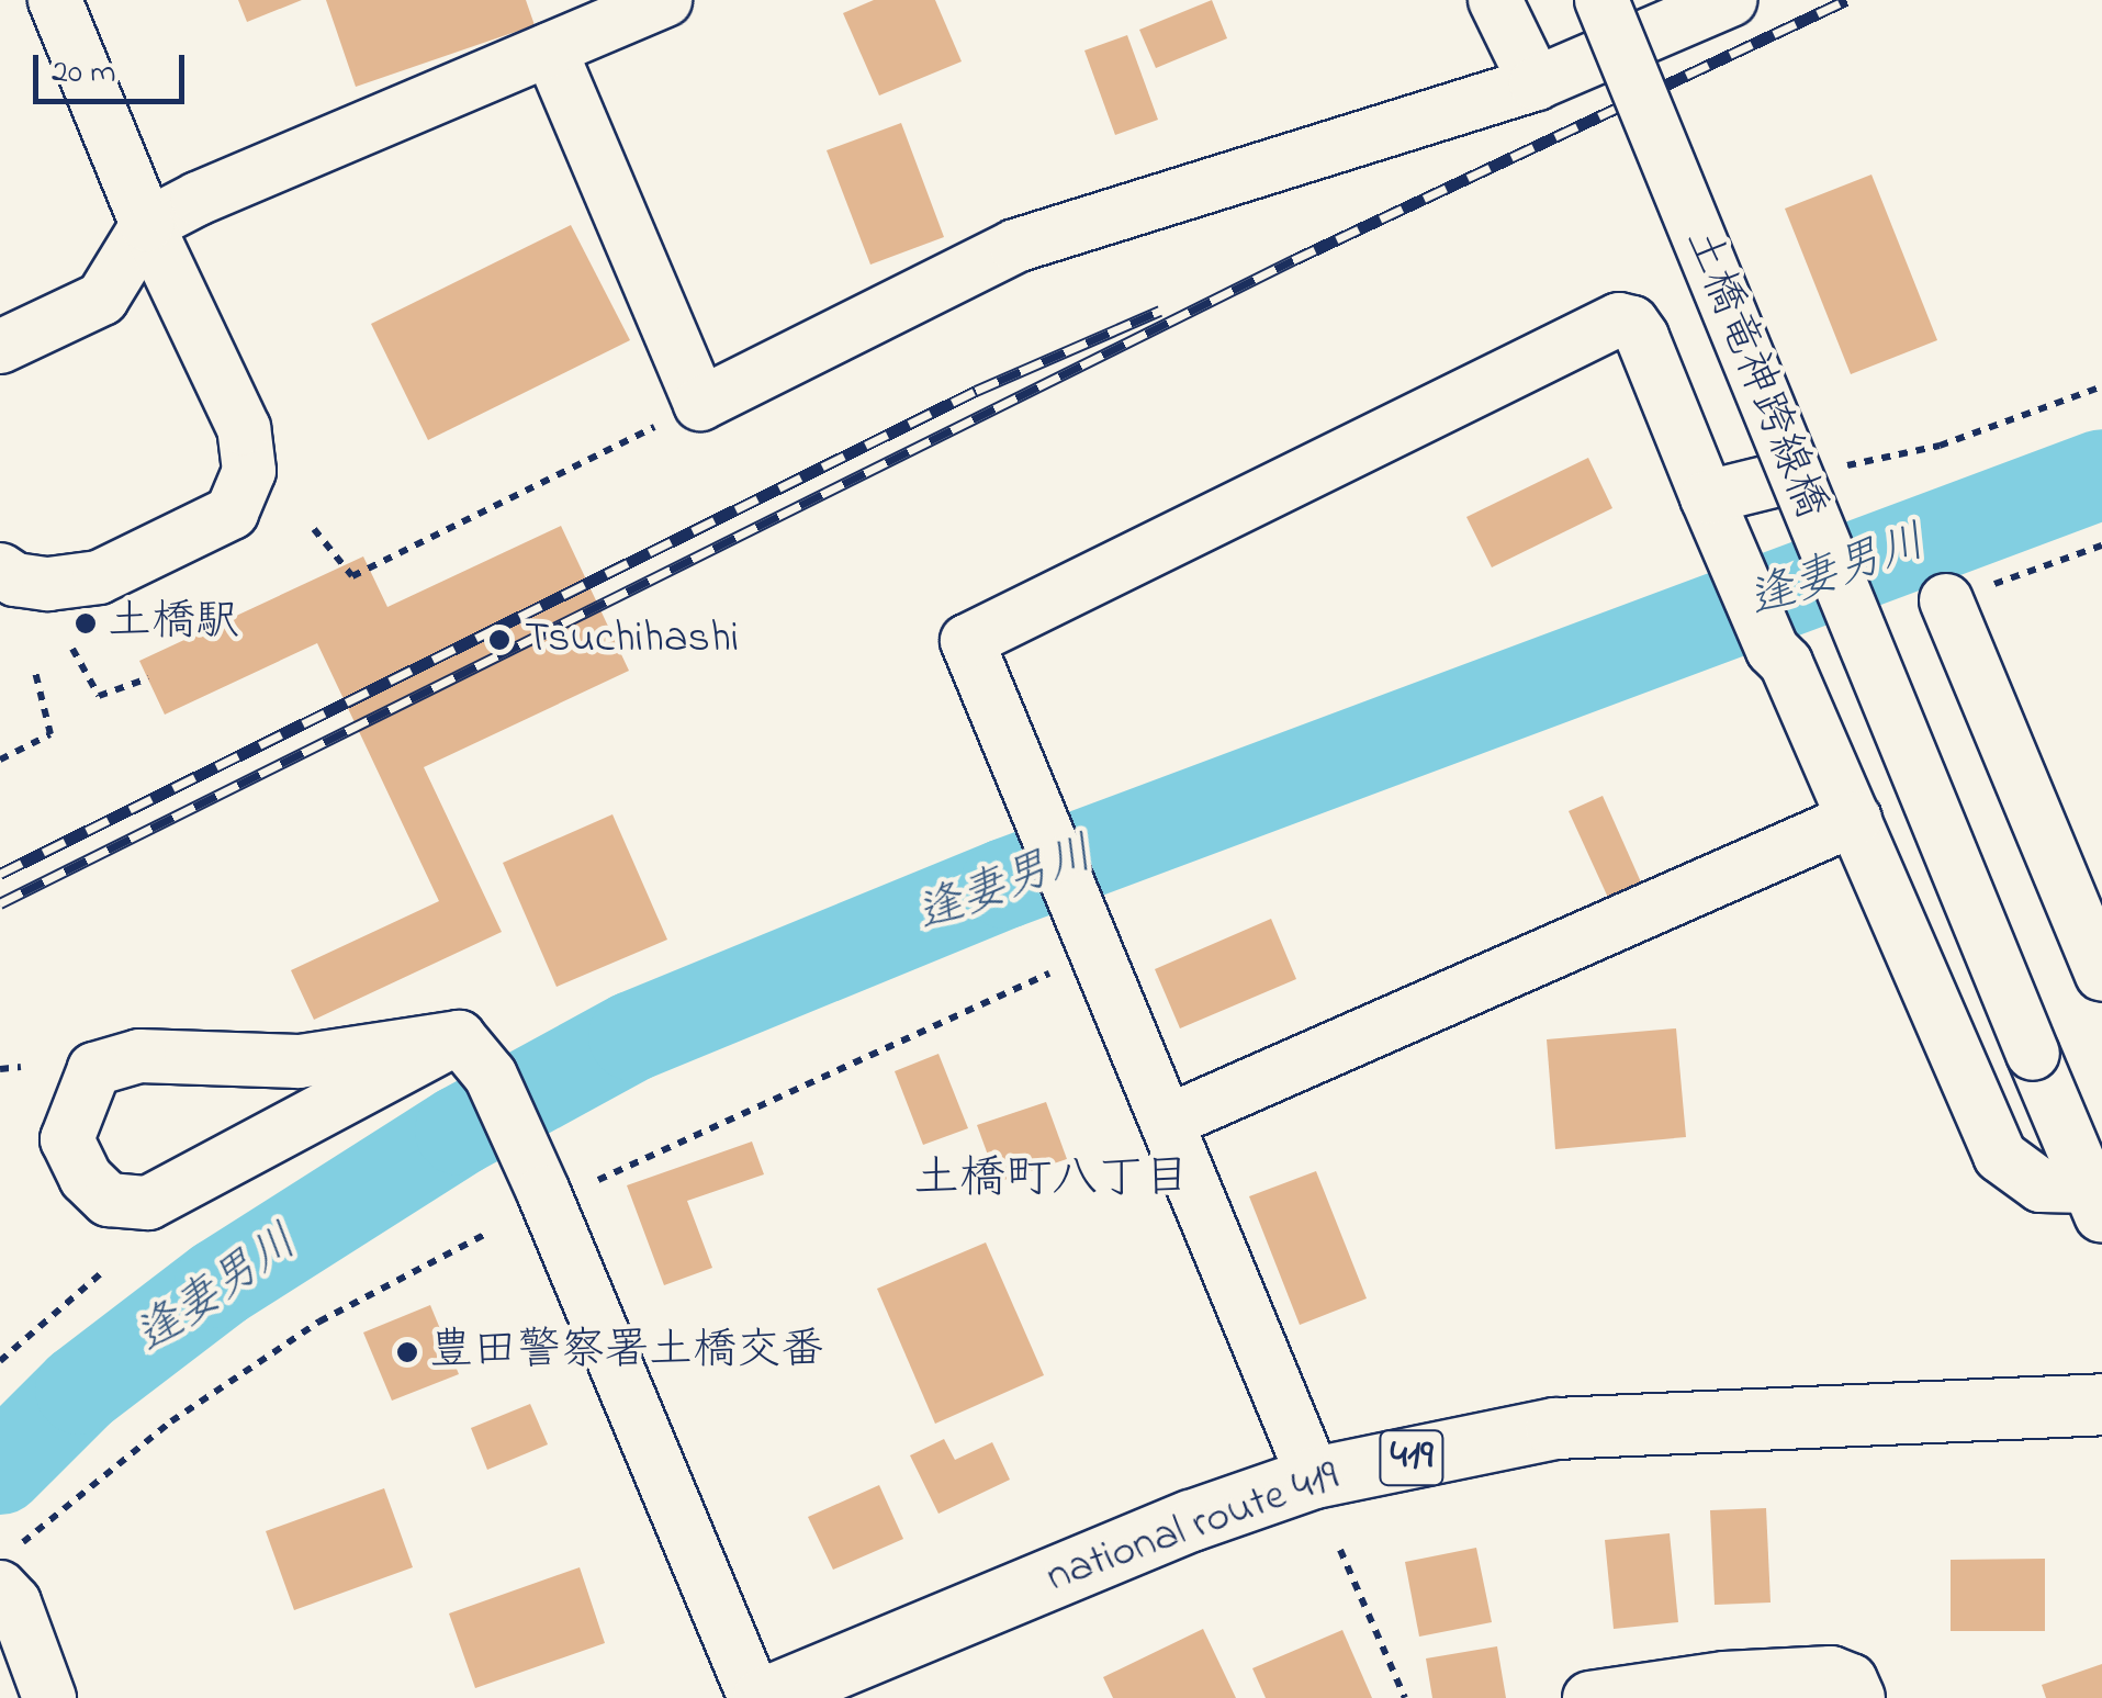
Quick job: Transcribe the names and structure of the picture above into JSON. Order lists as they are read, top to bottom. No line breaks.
{"streets":{"highway":["419","national route 419"],"street":["土橋竜神跨線橋"]},"districts":["土橋町八丁目"],"water":["逢妻男川"],"places":["土橋駅","Tsuchihashi","豊田警察署土橋交番"],"scale_bar":"20 m"}
